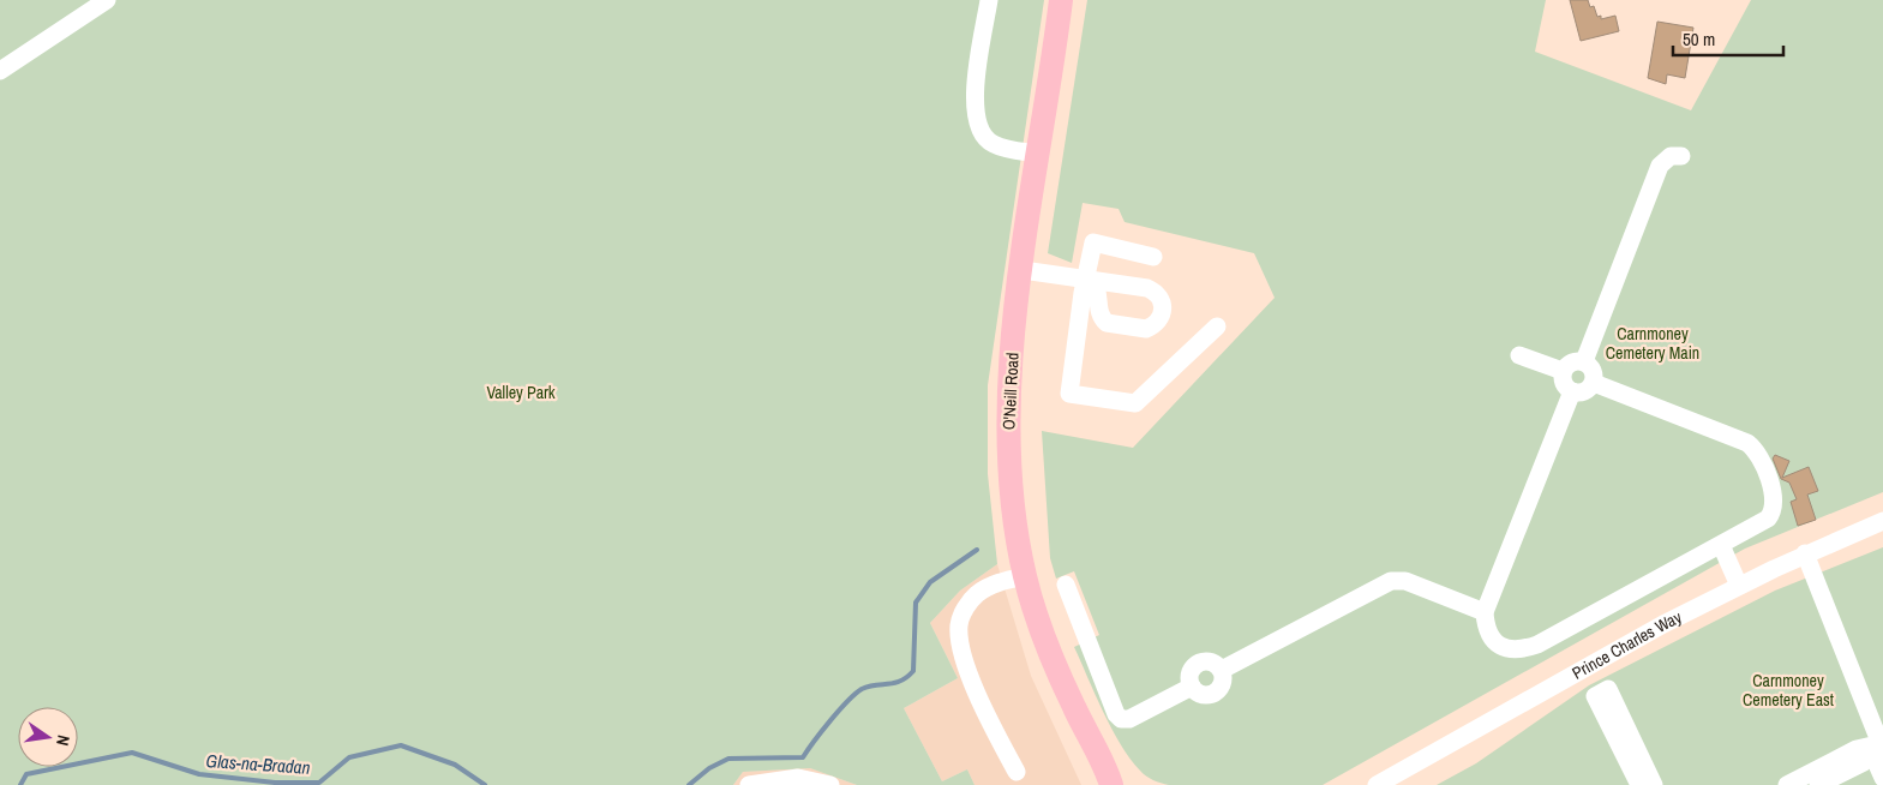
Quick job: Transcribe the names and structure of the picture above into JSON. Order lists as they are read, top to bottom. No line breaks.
{"streets":{"main road":["O'Neill Road"],"street":["Prince Charles Way"]},"water":["Glas-na-Bradan"],"parks":["Carnmoney Cemetery Main","Valley Park","Carnmoney Cemetery East"],"scale_bar":"50 m","north":"right"}
